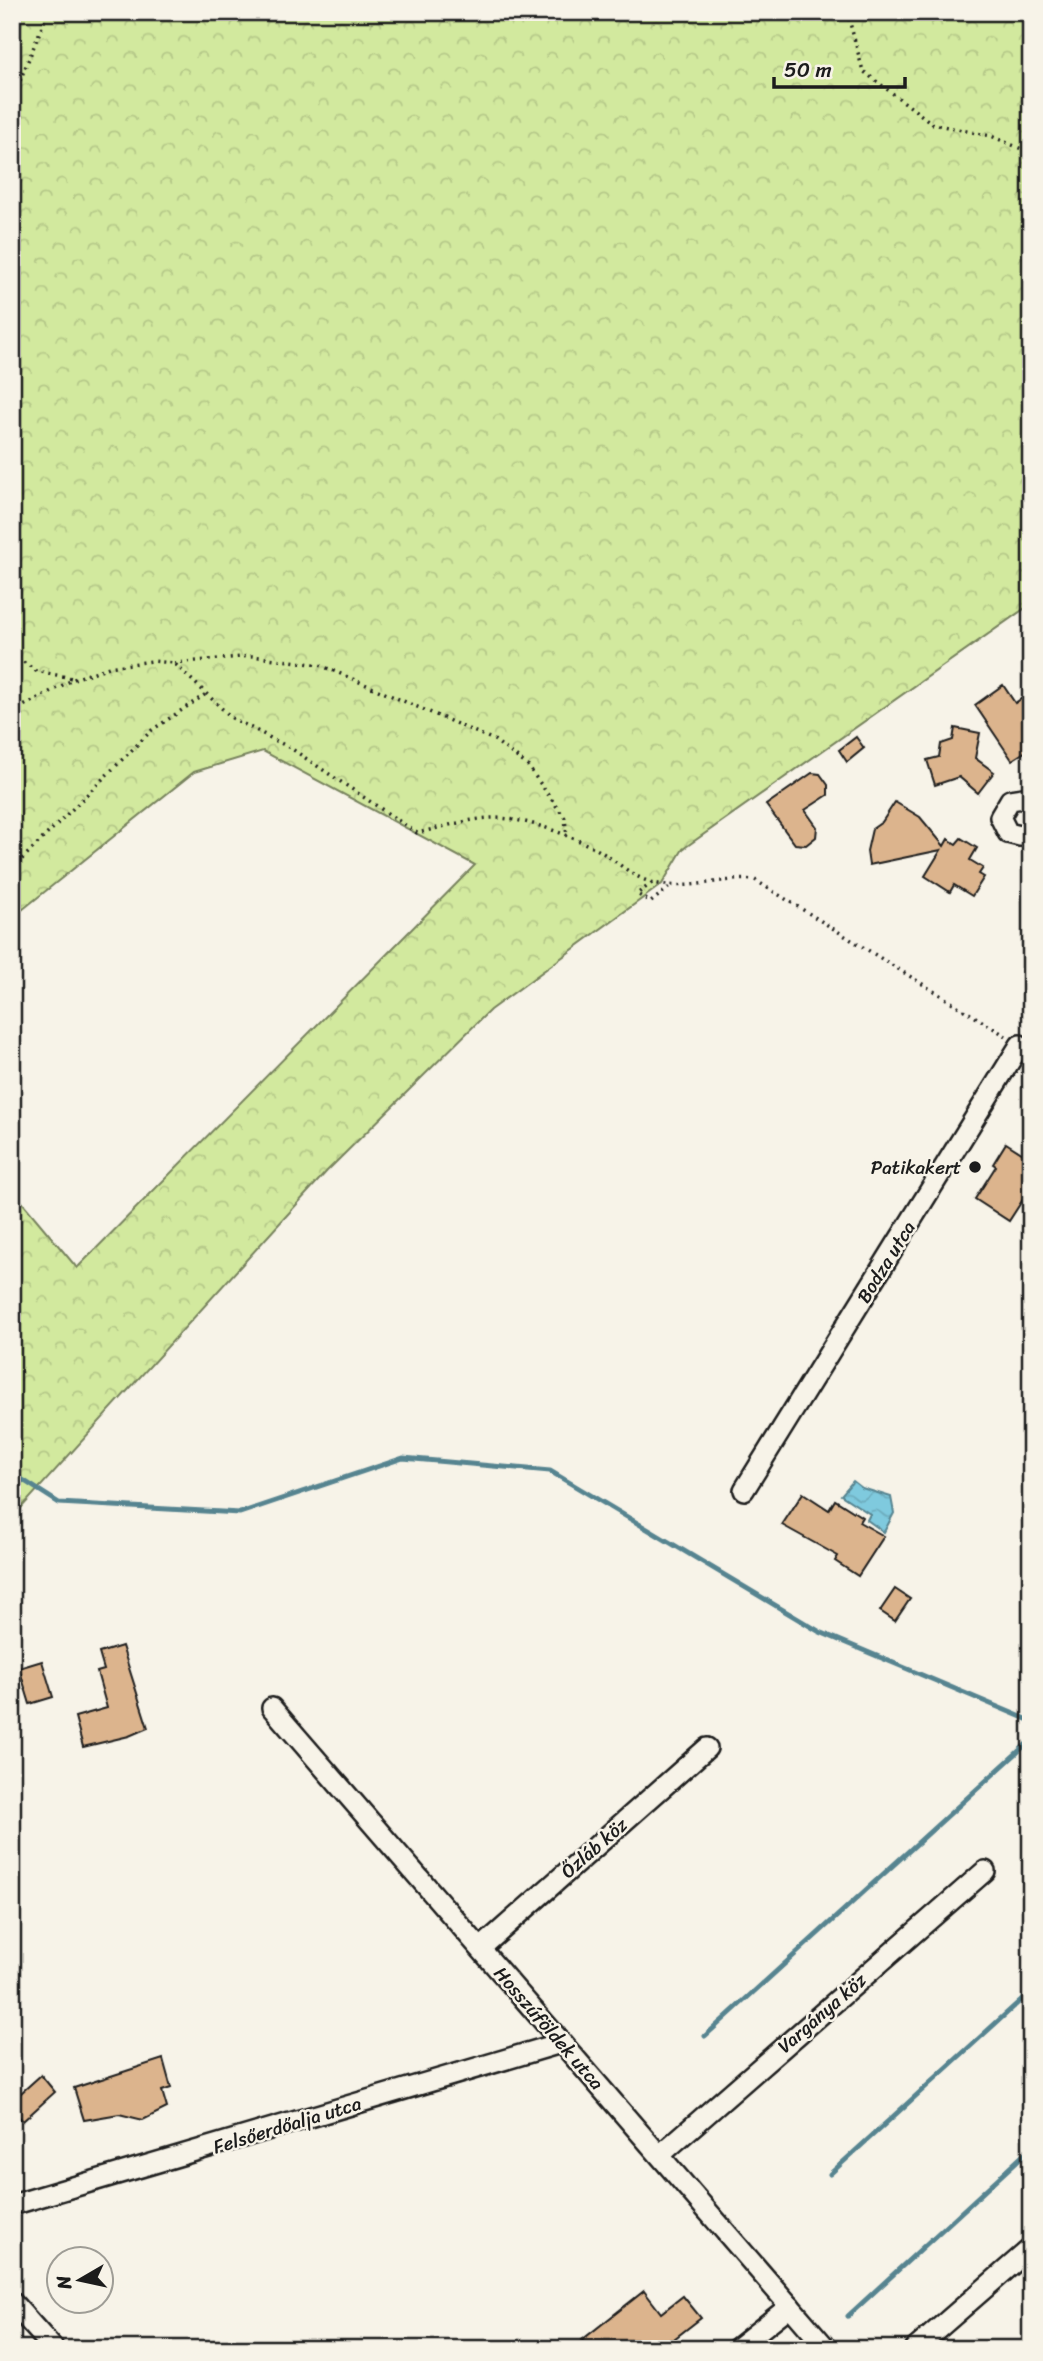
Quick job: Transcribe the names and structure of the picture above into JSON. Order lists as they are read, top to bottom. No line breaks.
{"streets":{"street":["Bodza utca","Őzláb köz","Vargánya köz","Hosszúföldek utca","Felsőerdőalja utca"]},"crossings":[["Őzláb köz","Hosszúföldek utca"],["Vargánya köz","Hosszúföldek utca"],["Hosszúföldek utca","Felsőerdőalja utca"]],"places":["Patikakert"],"scale_bar":"50 m","north":"left"}
